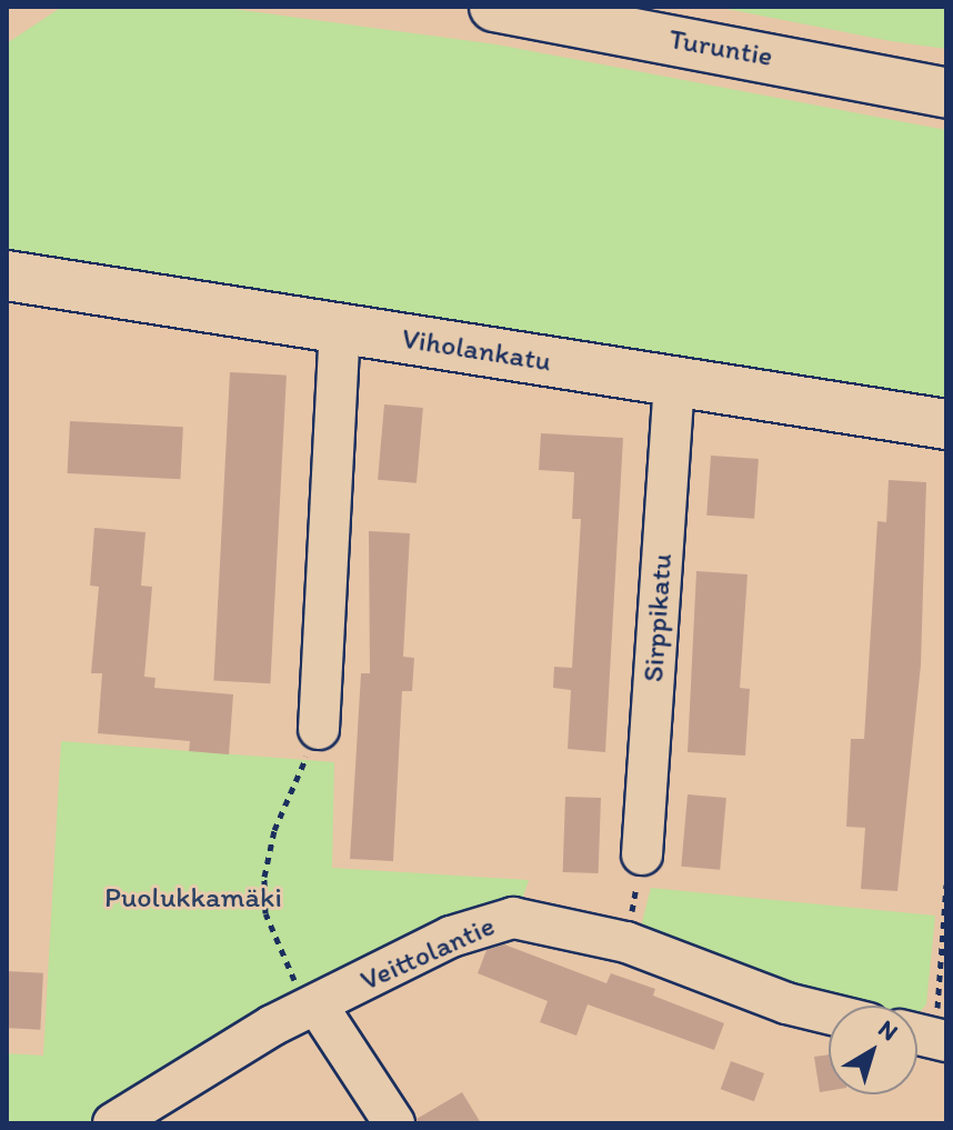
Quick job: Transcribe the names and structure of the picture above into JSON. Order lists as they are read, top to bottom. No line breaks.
{"streets":{"main road":["Turuntie","Viholankatu"],"street":["Sirppikatu","Veittolantie"]},"crossings":[["Viholankatu","Sirppikatu"]],"parks":["Puolukkamäki"],"north":"top right"}
